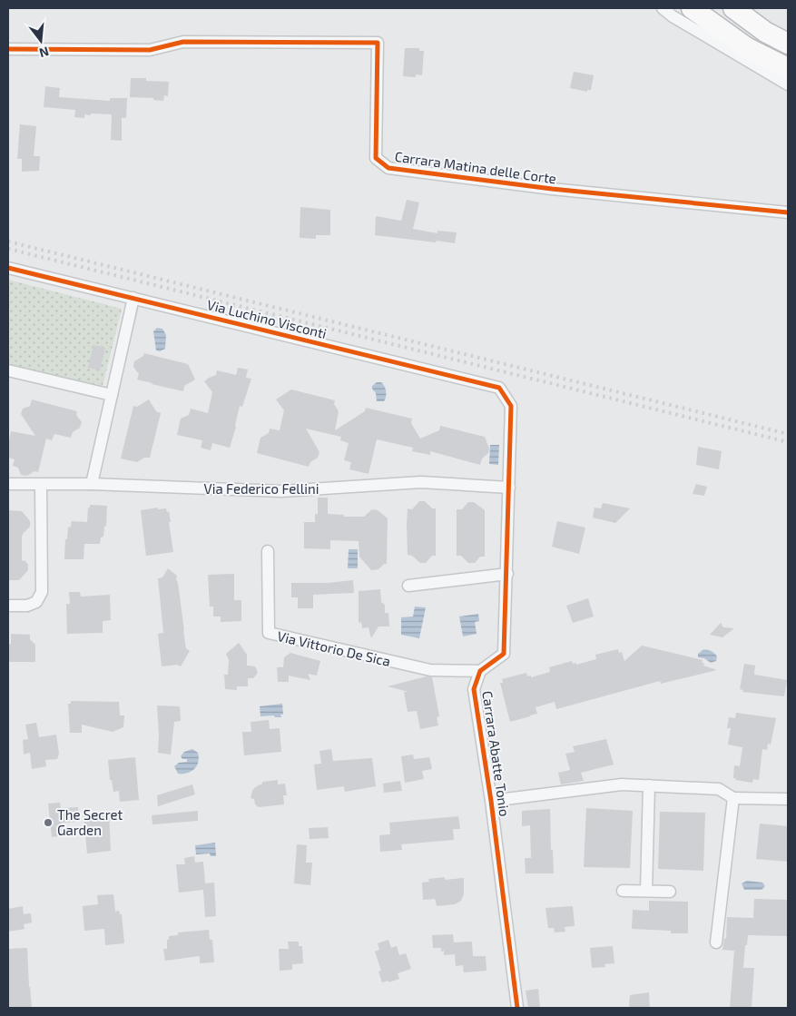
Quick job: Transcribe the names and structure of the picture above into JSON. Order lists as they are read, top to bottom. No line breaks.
{"streets":{"street":["Carrara Matina delle Corte","Via Luchino Visconti","Via Federico Fellini","Via Vittorio De Sica","Carrara Abatte Tonio"]},"crossings":[["Via Luchino Visconti","Carrara Abatte Tonio"],["Via Federico Fellini","Carrara Abatte Tonio"],["Via Vittorio De Sica","Carrara Abatte Tonio"]],"places":["The Secret Garden"],"north":"bottom"}
